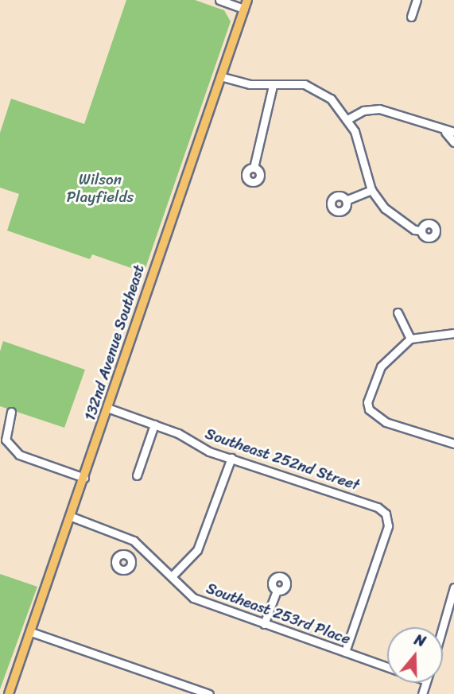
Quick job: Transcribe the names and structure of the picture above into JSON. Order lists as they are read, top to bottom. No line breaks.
{"streets":{"main road":["132nd Avenue Southeast"],"street":["Southeast 252nd Street","Southeast 253rd Place"]},"crossings":[["132nd Avenue Southeast","Southeast 252nd Street"],["132nd Avenue Southeast","Southeast 253rd Place"],["Southeast 252nd Street","Southeast 253rd Place"]],"parks":["Wilson Playfields"],"north":"top"}
